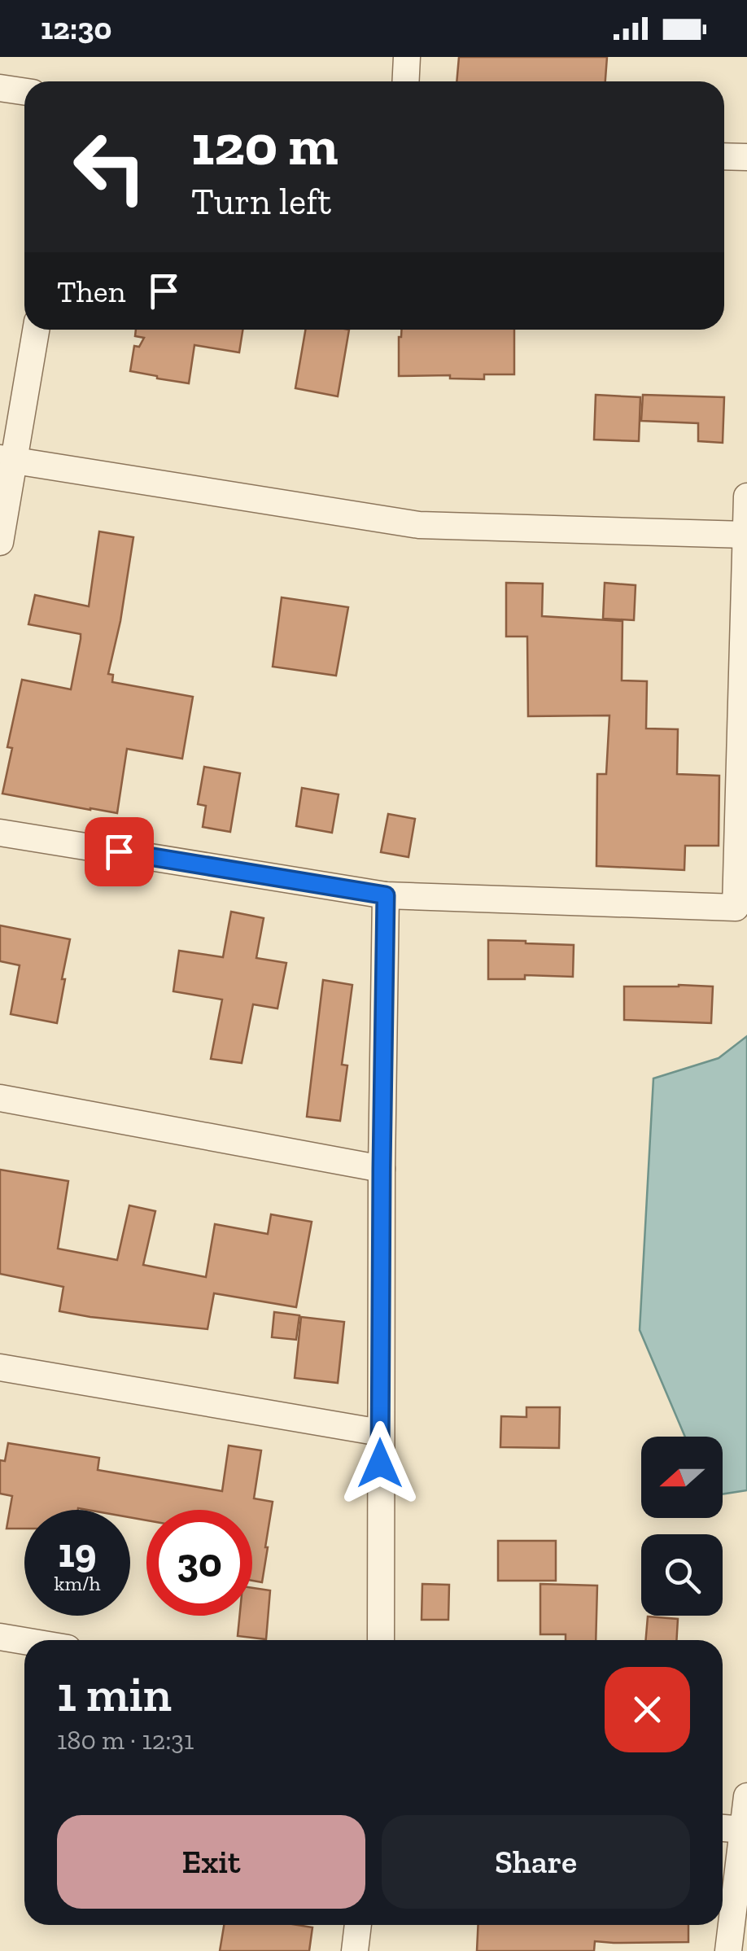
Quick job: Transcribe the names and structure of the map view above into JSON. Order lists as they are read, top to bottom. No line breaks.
{"north":"left","page":{"status":"12:30","turn":["120 m","Turn left"],"then":"Then","speed":"19 km/h","limit":"30","heading":["1 min","180 m · 12:31"],"buttons":["Exit","Share"]}}
